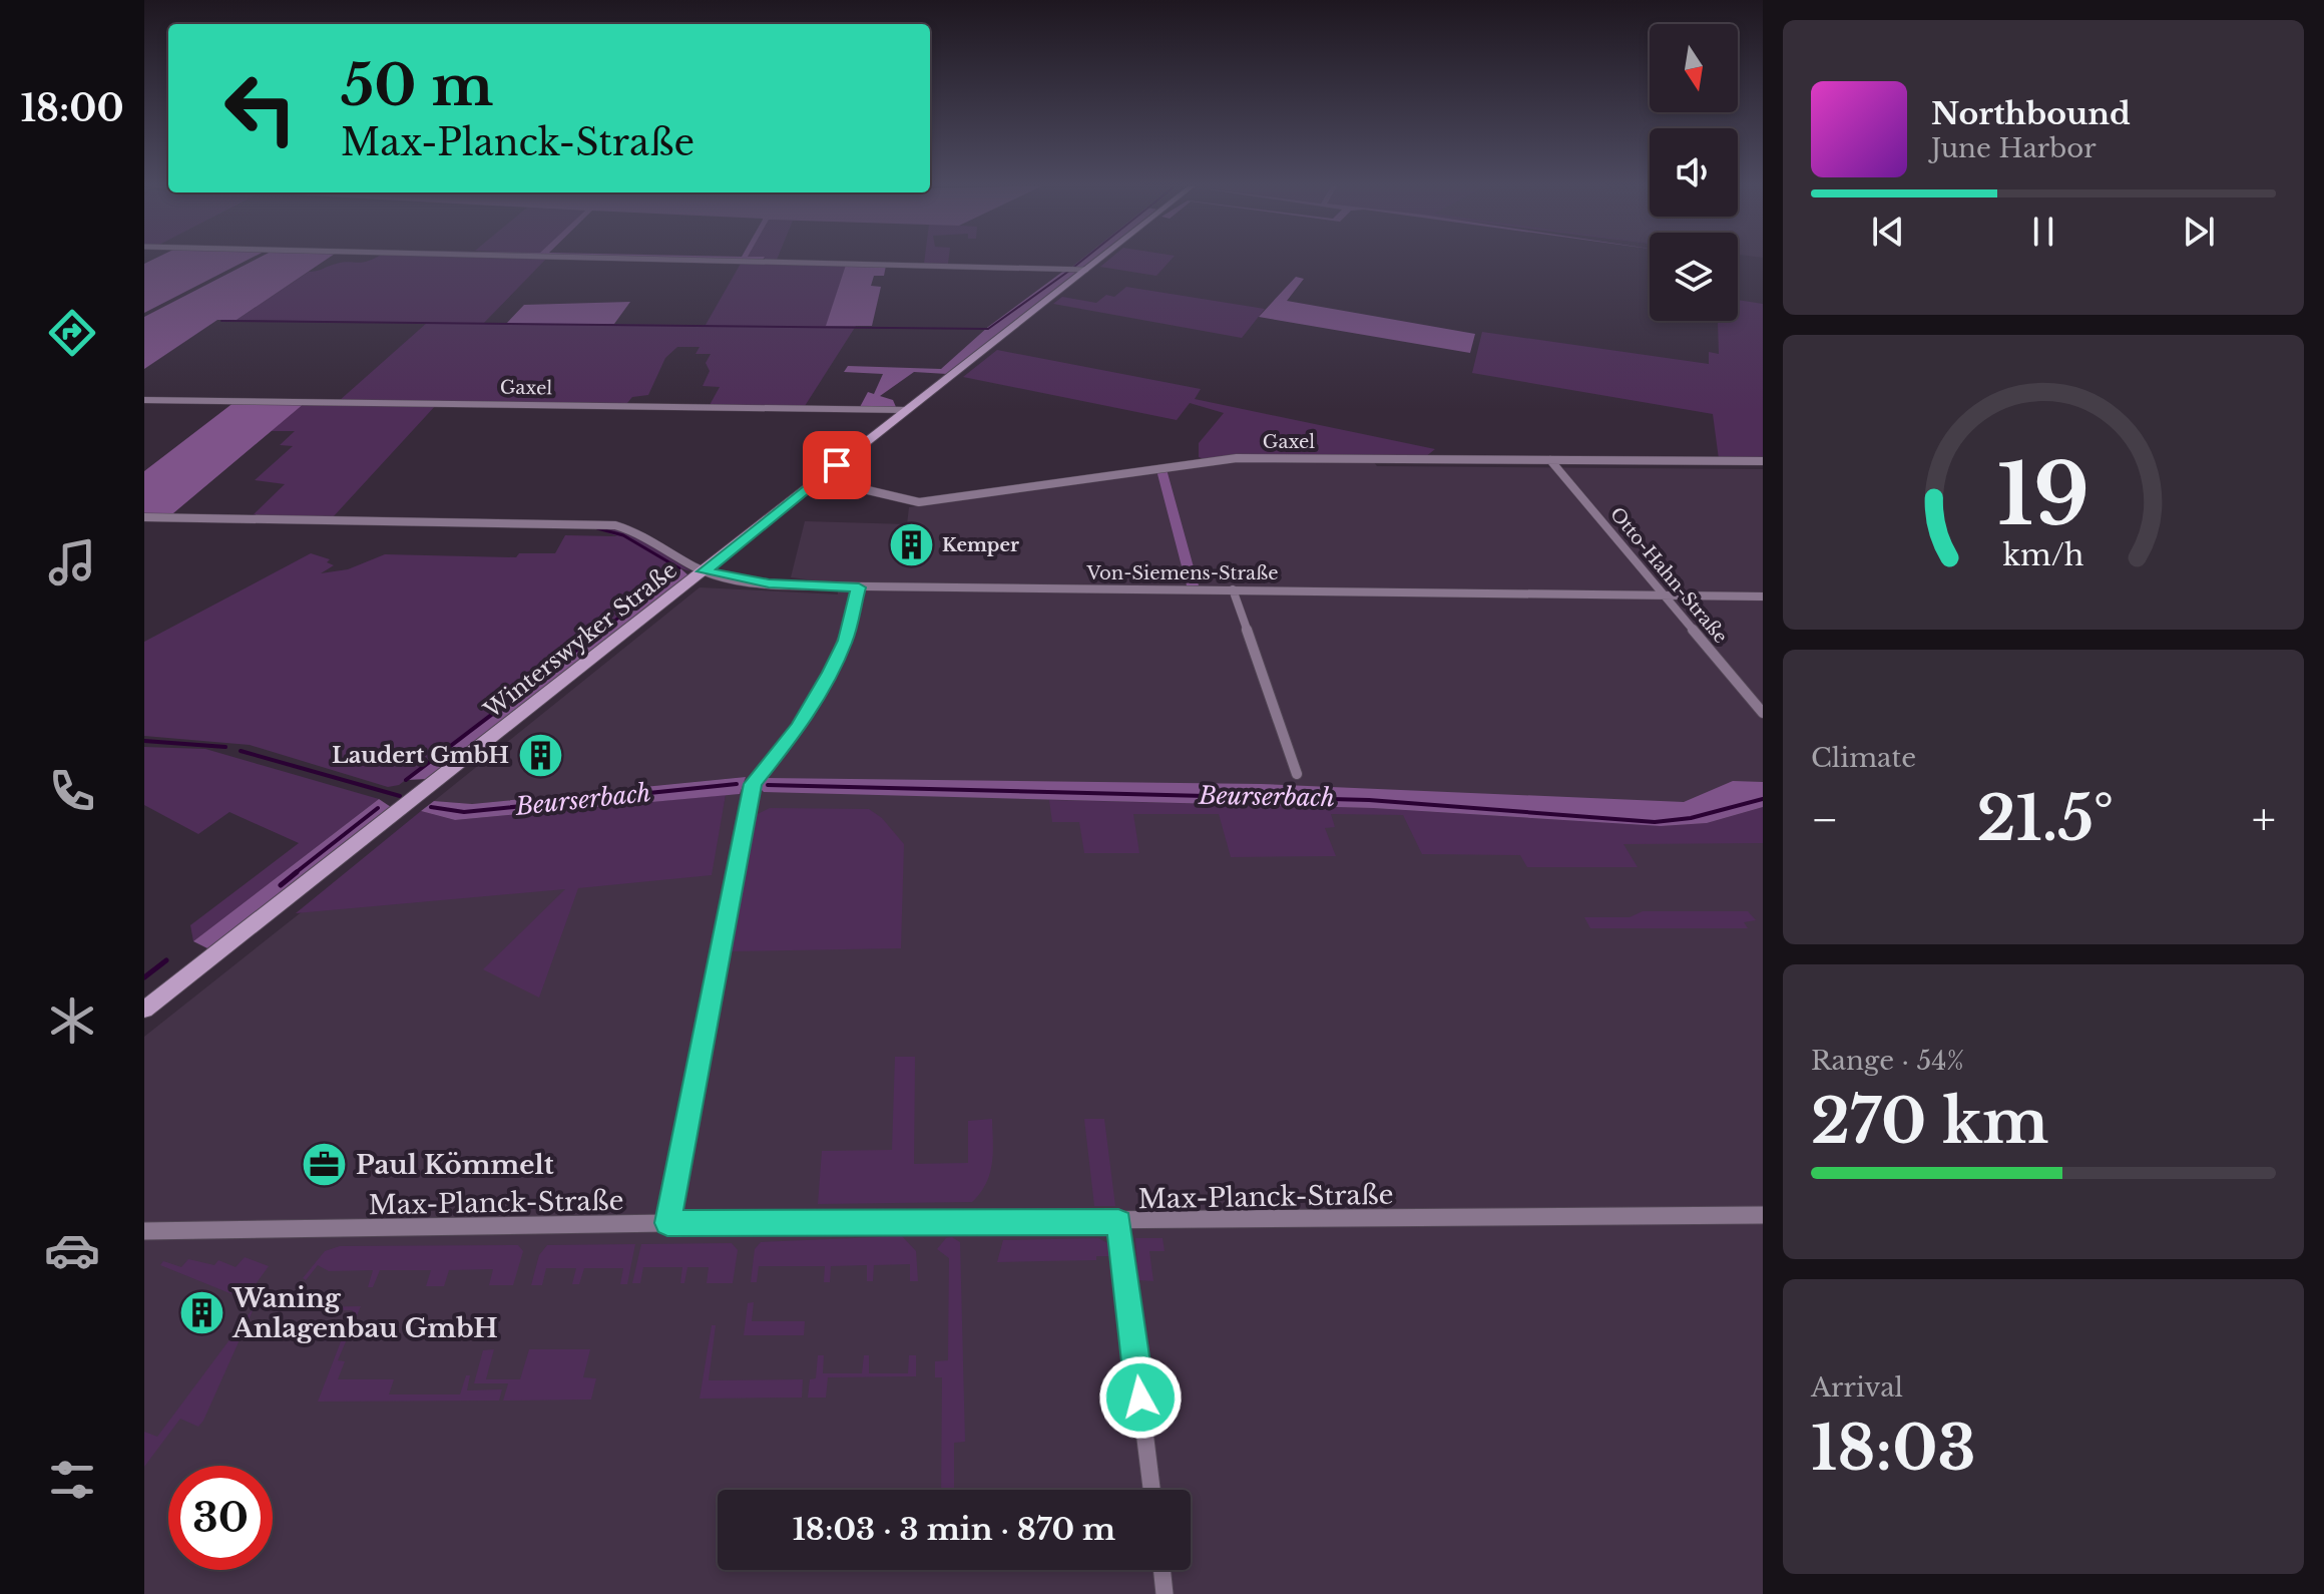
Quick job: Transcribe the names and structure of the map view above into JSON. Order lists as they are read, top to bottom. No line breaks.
{"streets":{"street":["Gaxel","Von-Siemens-Straße","Otto-Hahn-Straße","Winterswyker Straße","Max-Planck-Straße"]},"crossings":[["Gaxel","Otto-Hahn-Straße"],["Gaxel","Winterswyker Straße"],["Von-Siemens-Straße","Otto-Hahn-Straße"],["Von-Siemens-Straße","Winterswyker Straße"]],"water":["Beurserbach"],"places":{"building":["Kemper","Laudert GmbH","Waning Anlagenbau GmbH"],"office":["Paul Kömmelt"]},"north":"bottom","page":{"tabs":"18:00","turn":["50 m","Max-Planck-Straße"],"song":["Northbound","June Harbor"],"tile":["Climate",["Range · 54%","270 km"],["Arrival","18:03"]],"heat":["−","21.5°","+"],"limit":"30","trip":"18:03 · 3 min · 870 m","gauge":["19","km/h"]}}
